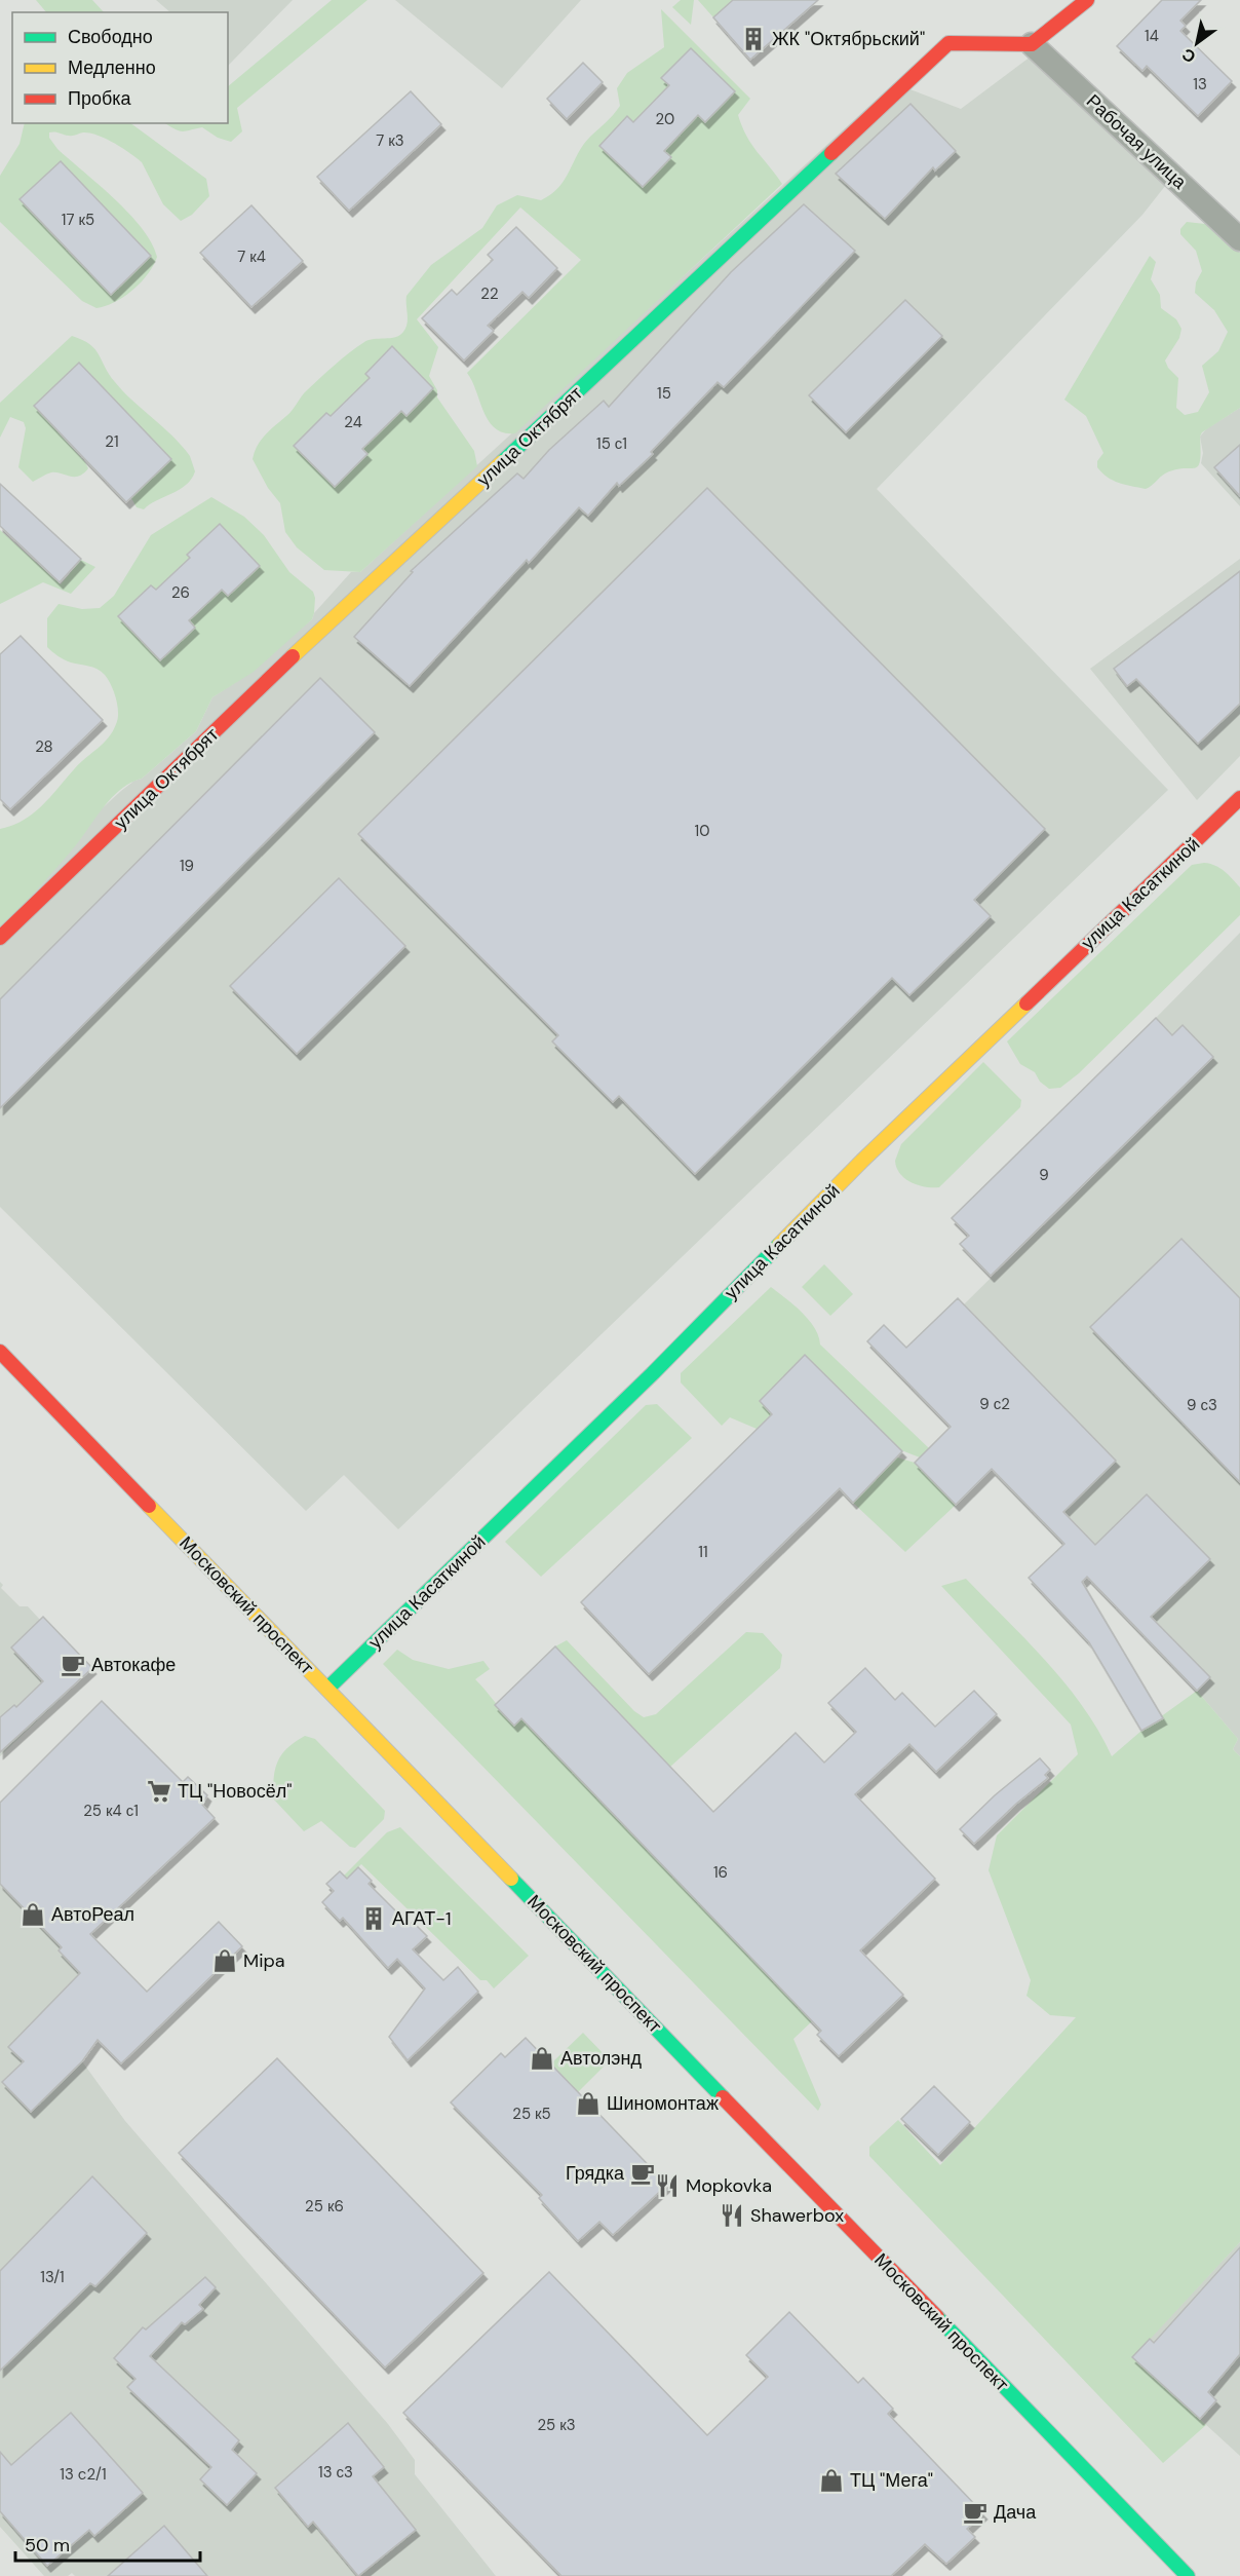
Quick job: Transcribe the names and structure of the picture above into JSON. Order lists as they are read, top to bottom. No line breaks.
{"streets":{"street":["Рабочая улица","улица Октябрят","улица Касаткиной","Московский проспект"]},"crossings":[["Рабочая улица","улица Октябрят"],["улица Касаткиной","Московский проспект"]],"places":{"building":["ЖК \"Октябрьский\"","АГАТ-1"],"cafe":["Автокафе","Грядка","Дача"],"supermarket":["ТЦ \"Новосёл\""],"shop":["АвтоРеал","Mipa","Автолэнд","Шиномонтаж","ТЦ \"Мега\""],"restaurant":["Mopkovka","Shawerbox"]},"house_numbers":["14","13","20","7 к3","17 к5","7 к4","22","15","24","21","15 с1","26","28","10","19","9","9 с2","9 с3","11","25 к4 с1","16","25 к5","25 к6","13/1","25 к3","13 с3","13 c2/1"],"legend":["Свободно","Медленно","Пробка"],"scale_bar":"50 m","north":"bottom left"}
